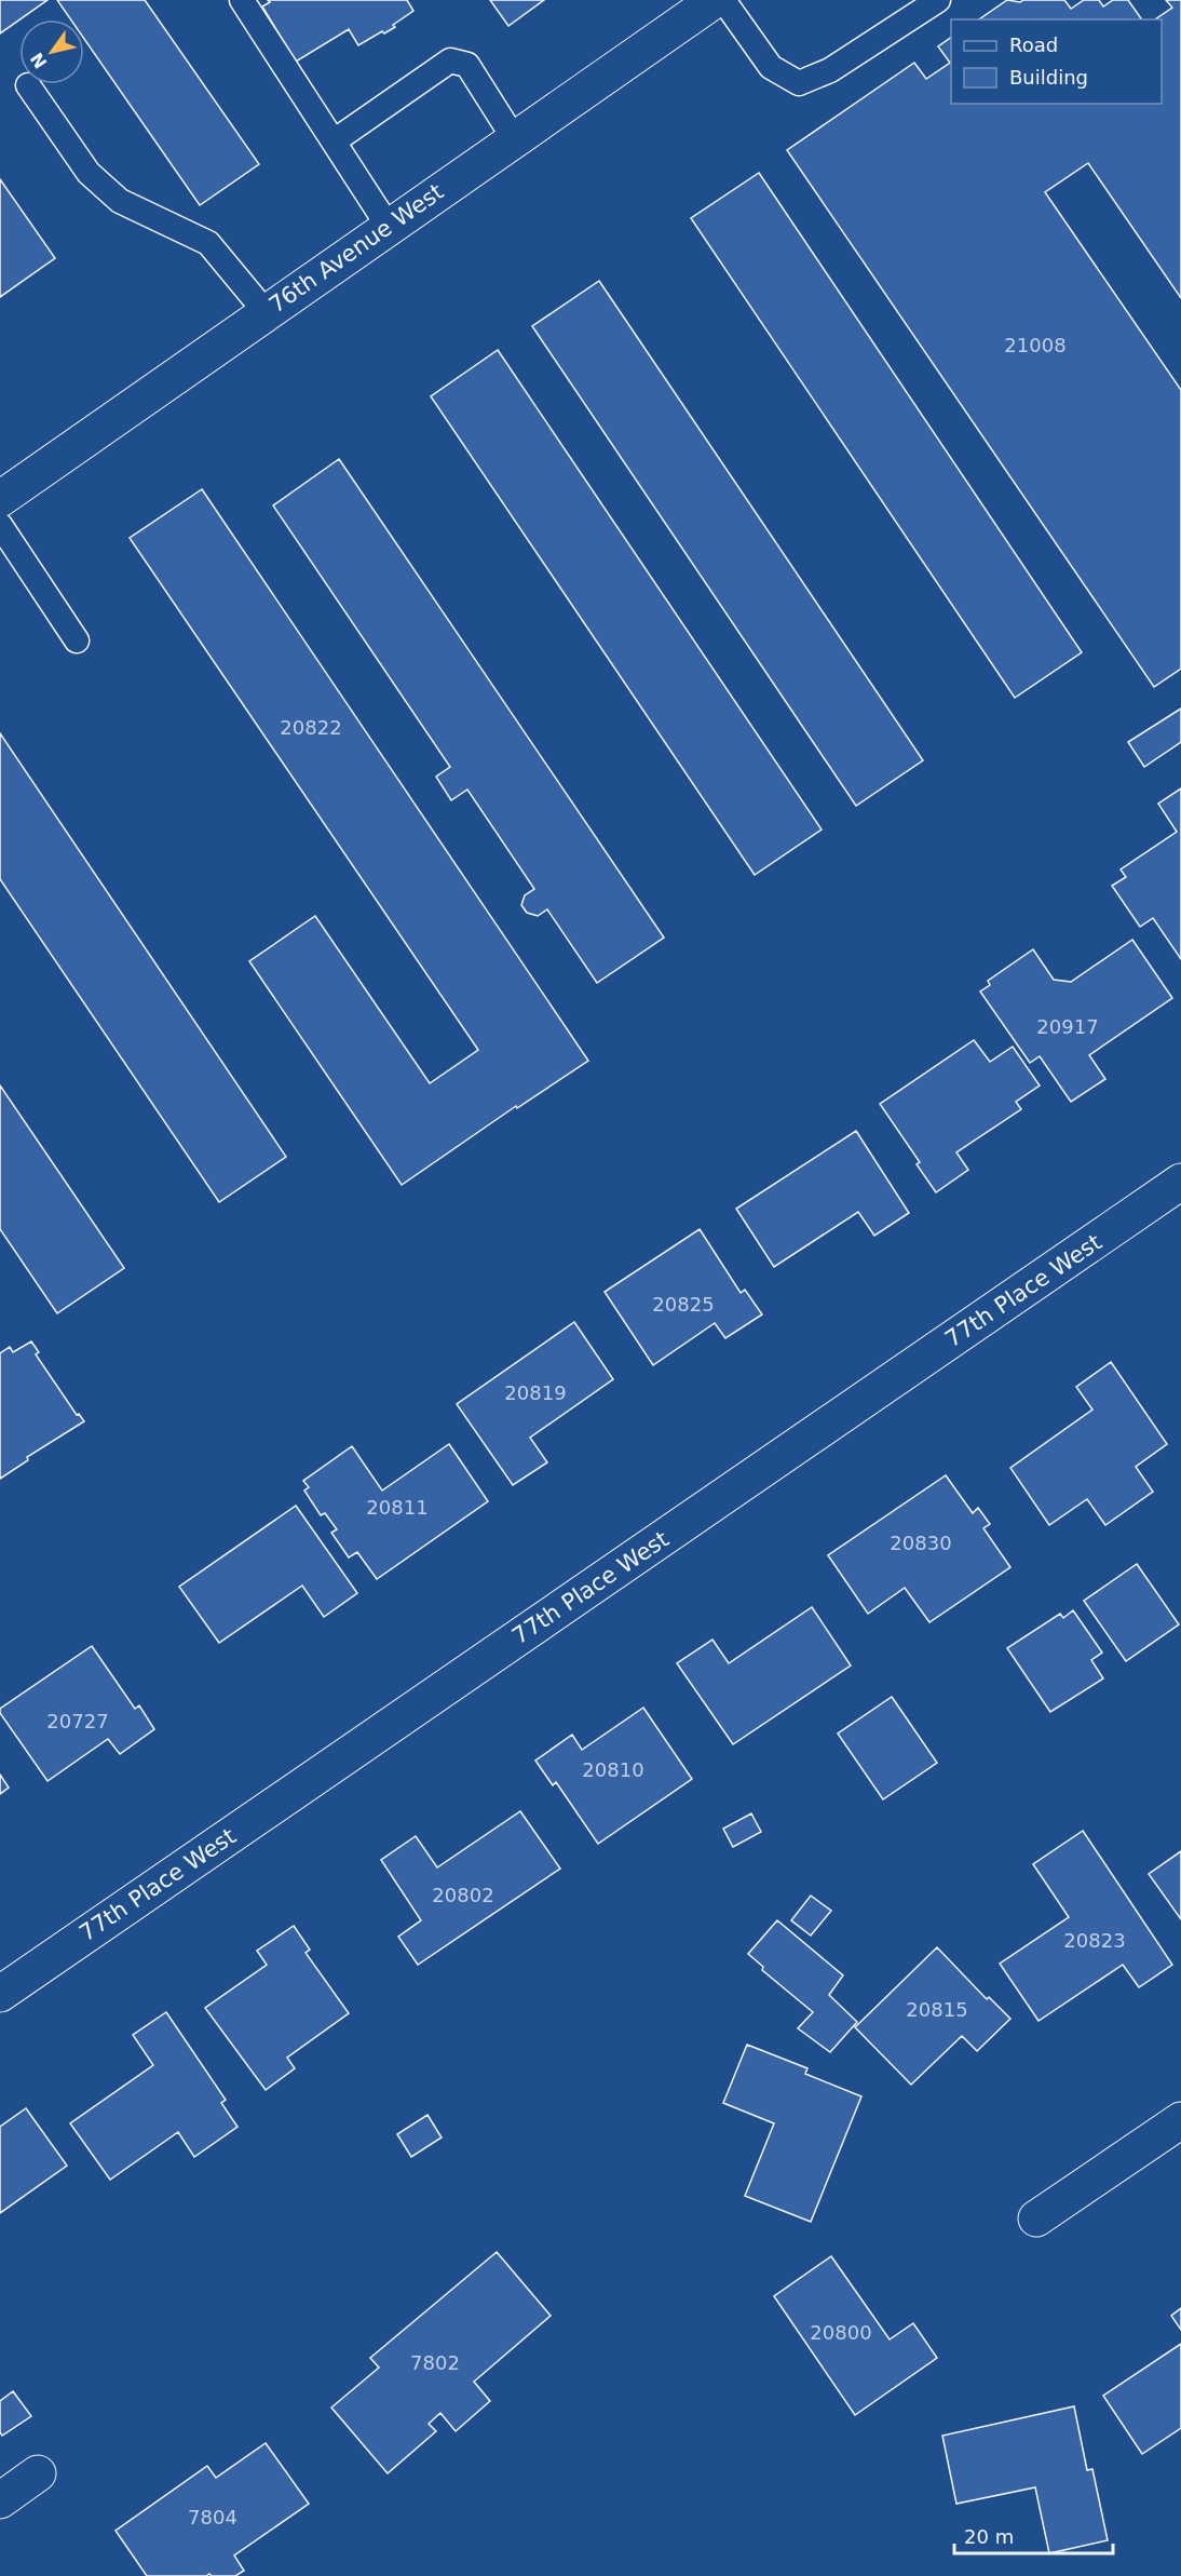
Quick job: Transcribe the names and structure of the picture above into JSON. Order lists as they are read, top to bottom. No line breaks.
{"streets":{"street":["76th Avenue West","77th Place West"]},"house_numbers":["21008","20822","20917","20825","20819","20811","20830","20727","20810","20802","20823","20815","20800","7802","7804"],"legend":["Road","Building"],"scale_bar":"20 m","north":"bottom left"}
